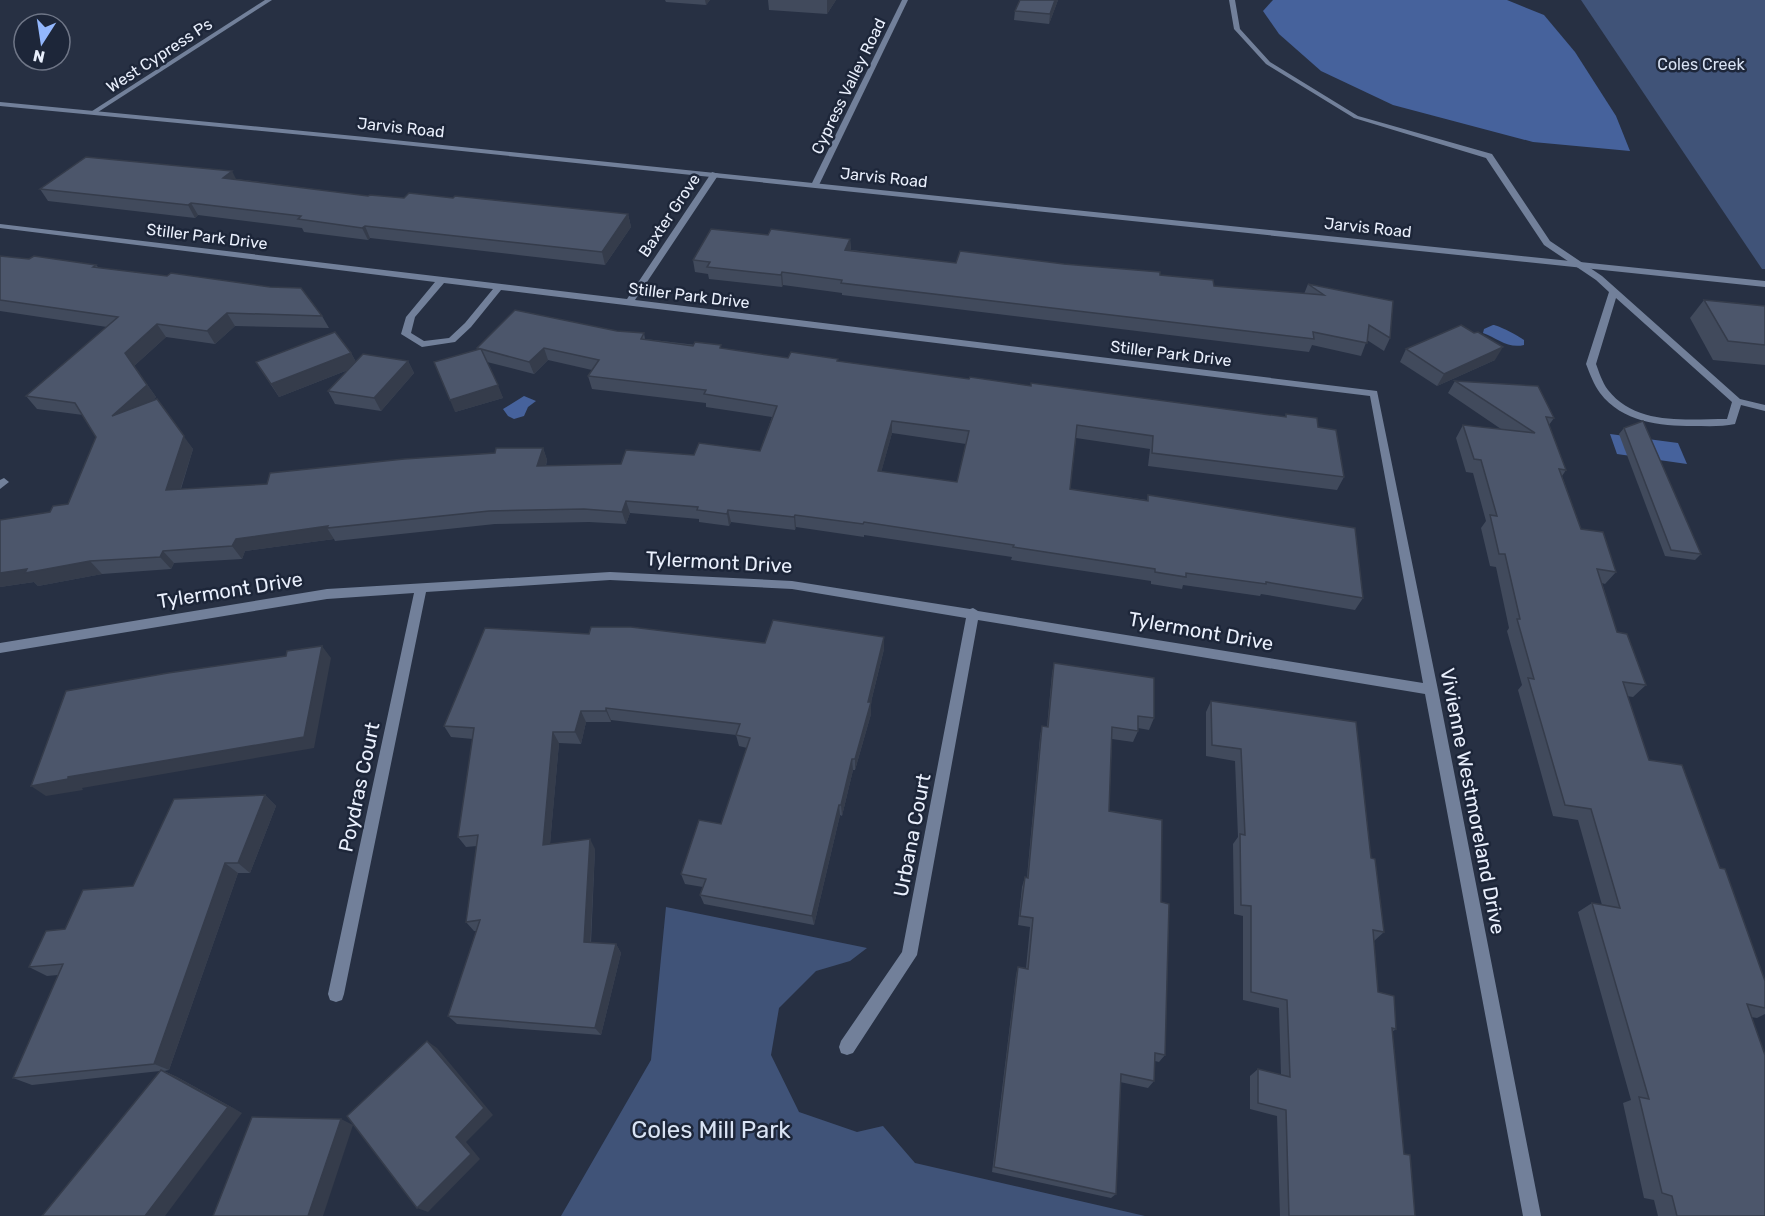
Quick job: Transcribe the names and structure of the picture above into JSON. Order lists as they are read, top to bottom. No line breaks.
{"streets":{"street":["West Cypress Ps","Cypress Valley Road","Jarvis Road","Baxter Grove","Stiller Park Drive","Tylermont Drive","Poydras Court","Vivienne Westmoreland Drive","Urbana Court"]},"crossings":[["West Cypress Ps","Jarvis Road"],["Cypress Valley Road","Jarvis Road"],["Jarvis Road","Baxter Grove"],["Baxter Grove","Stiller Park Drive"],["Stiller Park Drive","Vivienne Westmoreland Drive"],["Tylermont Drive","Poydras Court"],["Tylermont Drive","Vivienne Westmoreland Drive"],["Tylermont Drive","Urbana Court"]],"parks":["Coles Creek","Coles Mill Park"],"north":"bottom"}
